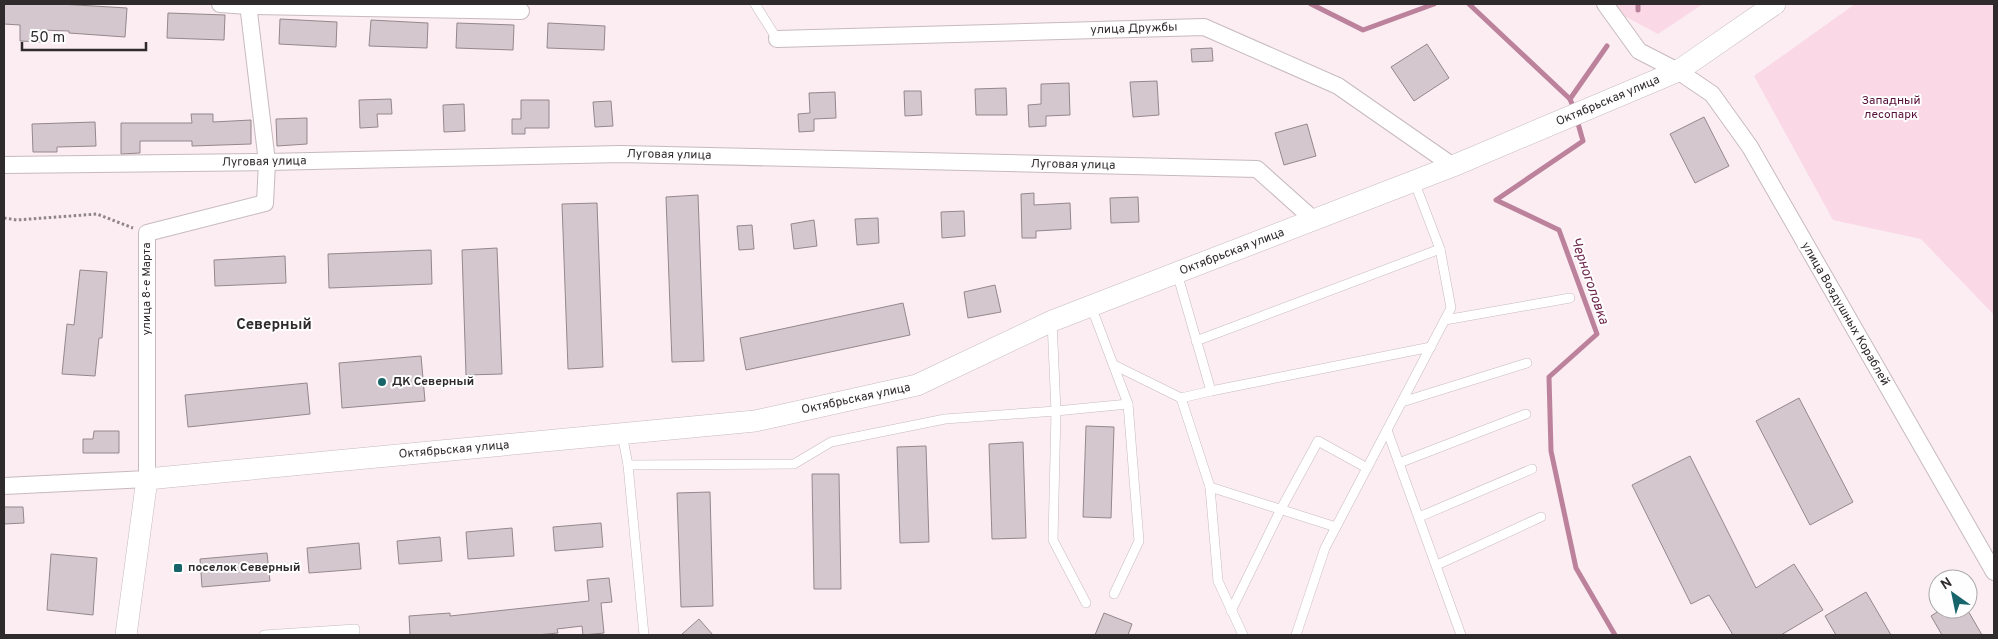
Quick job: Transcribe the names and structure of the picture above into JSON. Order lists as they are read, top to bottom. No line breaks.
{"streets":{"street":["улица Дружбы","Октябрьская улица","Луговая улица","улица 8-е Марта","улица Воздушных Кораблей"]},"crossings":[["улица Дружбы","Октябрьская улица"],["Октябрьская улица","Луговая улица"],["Октябрьская улица","улица 8-е Марта"],["Октябрьская улица","улица Воздушных Кораблей"],["Луговая улица","улица 8-е Марта"]],"districts":["Северный"],"water":["Черноголовка"],"parks":["Западный лесопарк"],"places":{"other":["ДК Северный"],"transit":["поселок Северный"]},"scale_bar":"50 m","north":"top left"}
